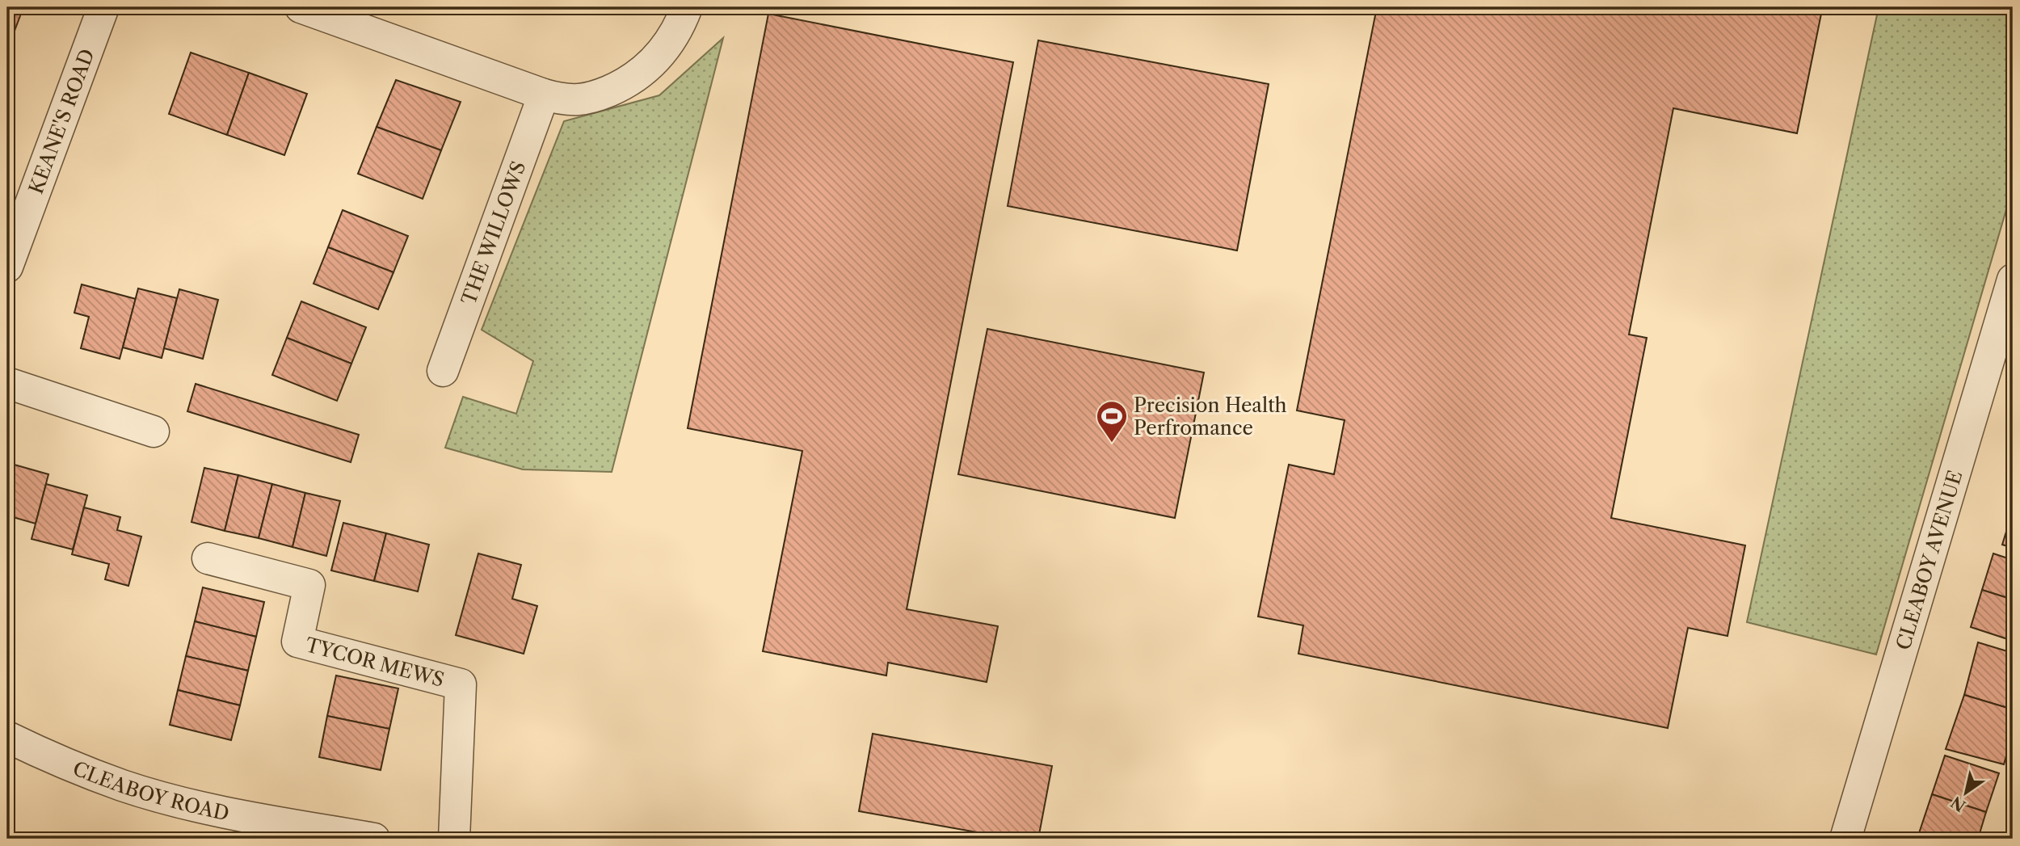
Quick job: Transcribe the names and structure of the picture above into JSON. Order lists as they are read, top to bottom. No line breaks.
{"streets":{"street":["KEANE'S ROAD","THE WILLOWS","CLEABOY AVENUE","TYCOR MEWS","CLEABOY ROAD"]},"places":{"sports":["Precision Health Perfromance"]},"north":"bottom left"}
